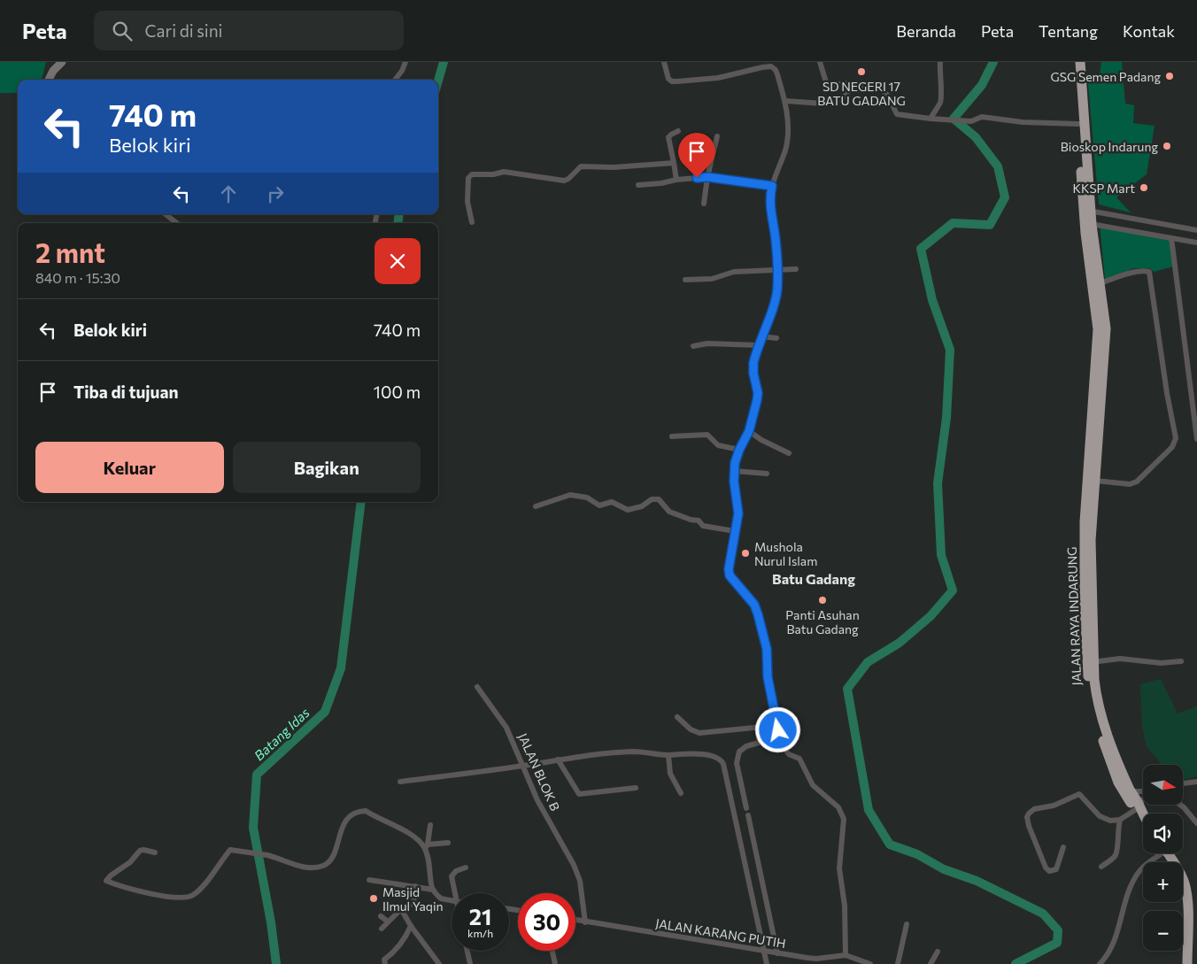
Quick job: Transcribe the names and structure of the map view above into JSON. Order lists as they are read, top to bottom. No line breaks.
{"streets":{"highway":["JALAN RAYA INDARUNG"],"street":["JALAN BLOK B","JALAN KARANG PUTIH"]},"crossings":[["JALAN BLOK B","JALAN KARANG PUTIH"]],"districts":["Batu Gadang"],"water":["Batang Idas"],"places":["SD NEGERI 17 BATU GADANG","GSG Semen Padang","Bioskop Indarung","KKSP Mart","Mushola Nurul Islam","Panti Asuhan Batu Gadang","Masjid Ilmul Yaqin"],"north":"right","page":{"header":"Peta","search":"Cari di sini","nav":["Beranda","Peta","Tentang","Kontak"],"turn":["740 m","Belok kiri"],"heading":["2 mnt","840 m · 15:30"],"list":[{"name":"Belok kiri","value":"740 m"},{"name":"Tiba di tujuan","value":"100 m"}],"buttons":["Keluar","Bagikan"],"map_buttons":["+","−"],"speed":"21 km/h","limit":"30"}}
